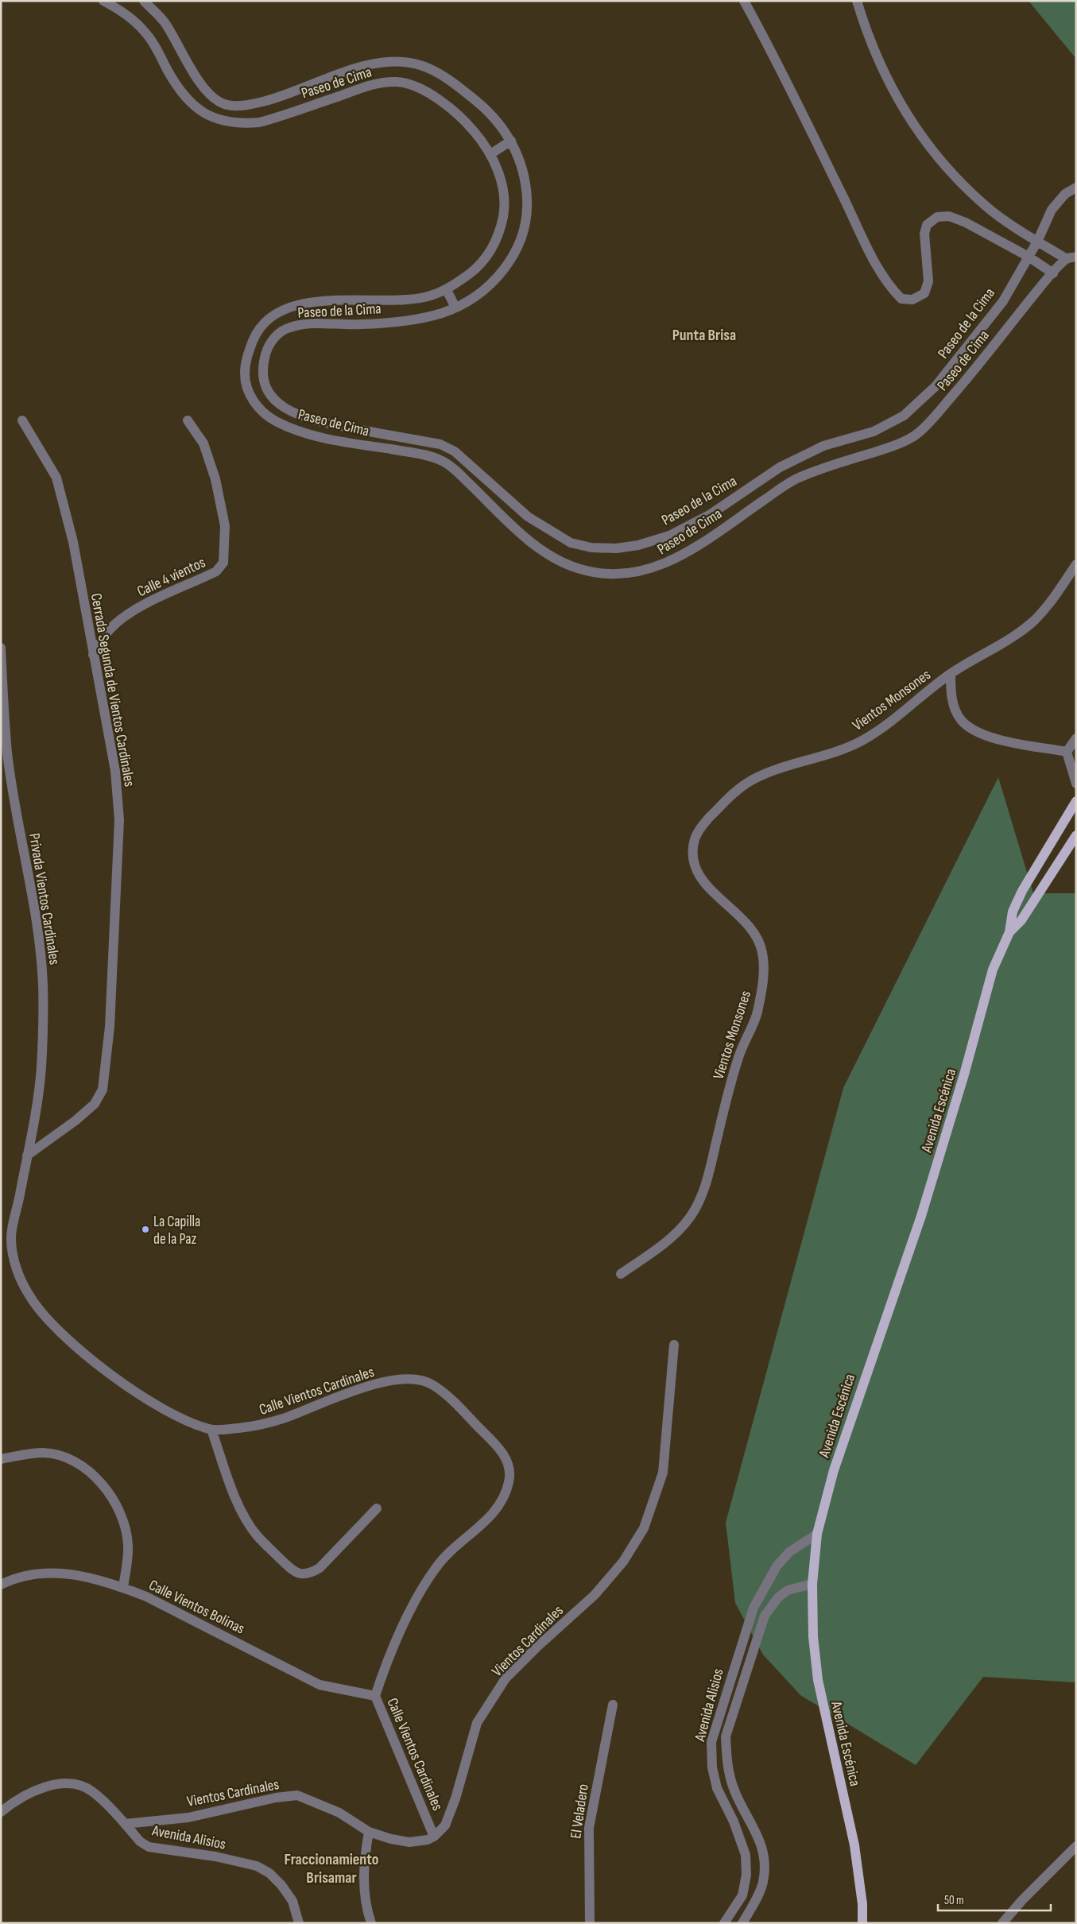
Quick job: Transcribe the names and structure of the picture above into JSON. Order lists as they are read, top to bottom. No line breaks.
{"streets":{"main road":["Avenida Escénica"],"street":["Paseo de Cima","Paseo de la Cima","Calle 4 vientos","Cerrada Segunda de Vientos Cardinales","Vientos Monsones","Privada Vientos Cardinales","Calle Vientos Cardinales","Calle Vientos Bolinas","Vientos Cardinales","Avenida Alisios","El Veladero"]},"crossings":[["Calle 4 vientos","Cerrada Segunda de Vientos Cardinales"],["Cerrada Segunda de Vientos Cardinales","Privada Vientos Cardinales"],["Cerrada Segunda de Vientos Cardinales","Calle Vientos Cardinales"],["Privada Vientos Cardinales","Calle Vientos Cardinales"],["Avenida Escénica","Avenida Alisios"],["Calle Vientos Cardinales","Calle Vientos Bolinas"],["Calle Vientos Cardinales","Vientos Cardinales"],["Vientos Cardinales","Avenida Alisios"]],"districts":["Punta Brisa","Fraccionamiento Brisamar"],"places":["La Capilla de la Paz"],"scale_bar":"50 m"}
